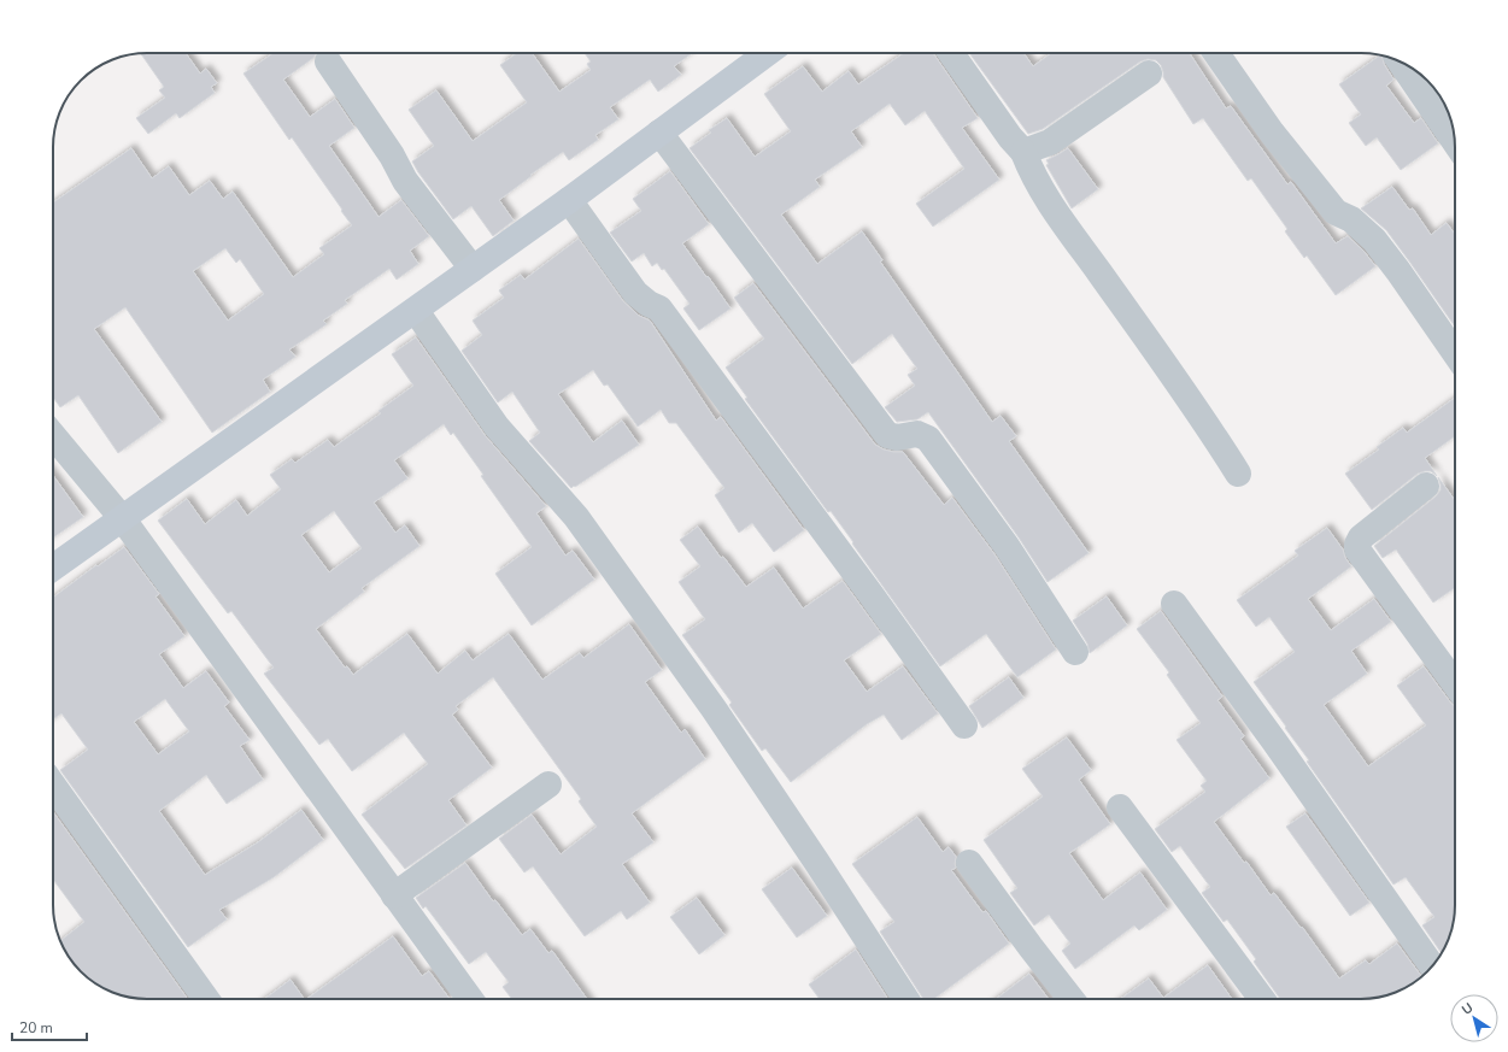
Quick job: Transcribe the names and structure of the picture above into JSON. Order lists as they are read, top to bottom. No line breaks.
{"scale_bar":"20 m","north":"top left"}
